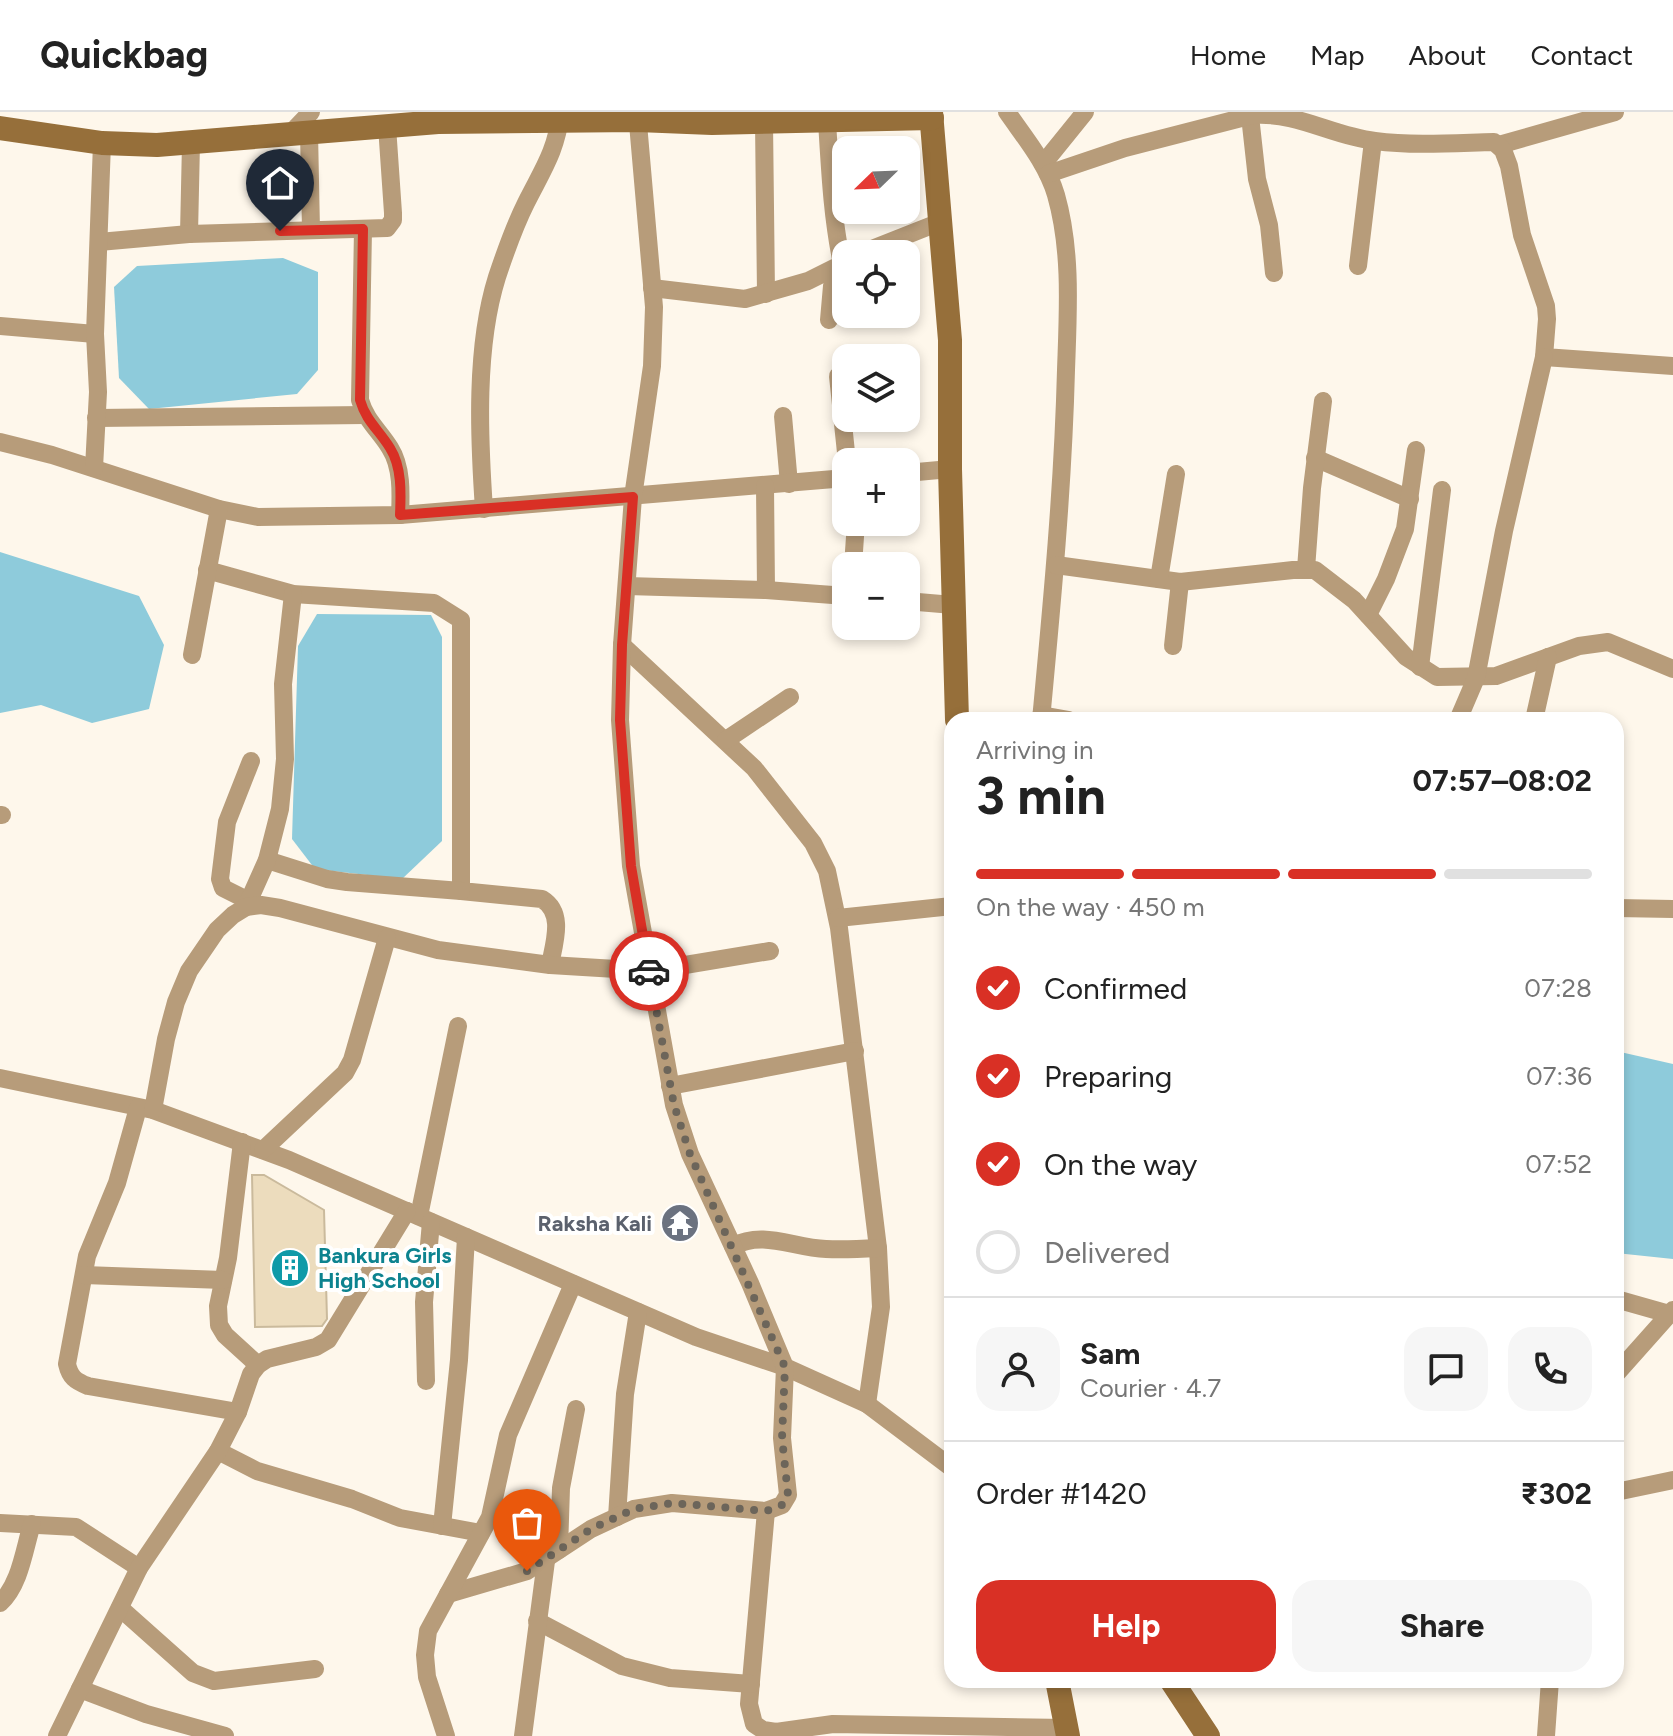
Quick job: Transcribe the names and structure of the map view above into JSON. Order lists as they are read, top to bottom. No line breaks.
{"places":{"temple":["Raksha Kali"],"building":["Bankura Girls High School"]},"north":"bottom left","page":{"header":"Quickbag","nav":["Home","Map","About","Contact"],"map_buttons":["+","−"],"heading":["3 min","Arriving in","07:57–08:02"],"panel":["Sam","Courier · 4.7","Order #1420","₹302"],"bar":"On the way · 450 m","list":[["Confirmed","07:28"],["Preparing","07:36"],["On the way","07:52"],"Delivered"],"buttons":["Help","Share"]}}
